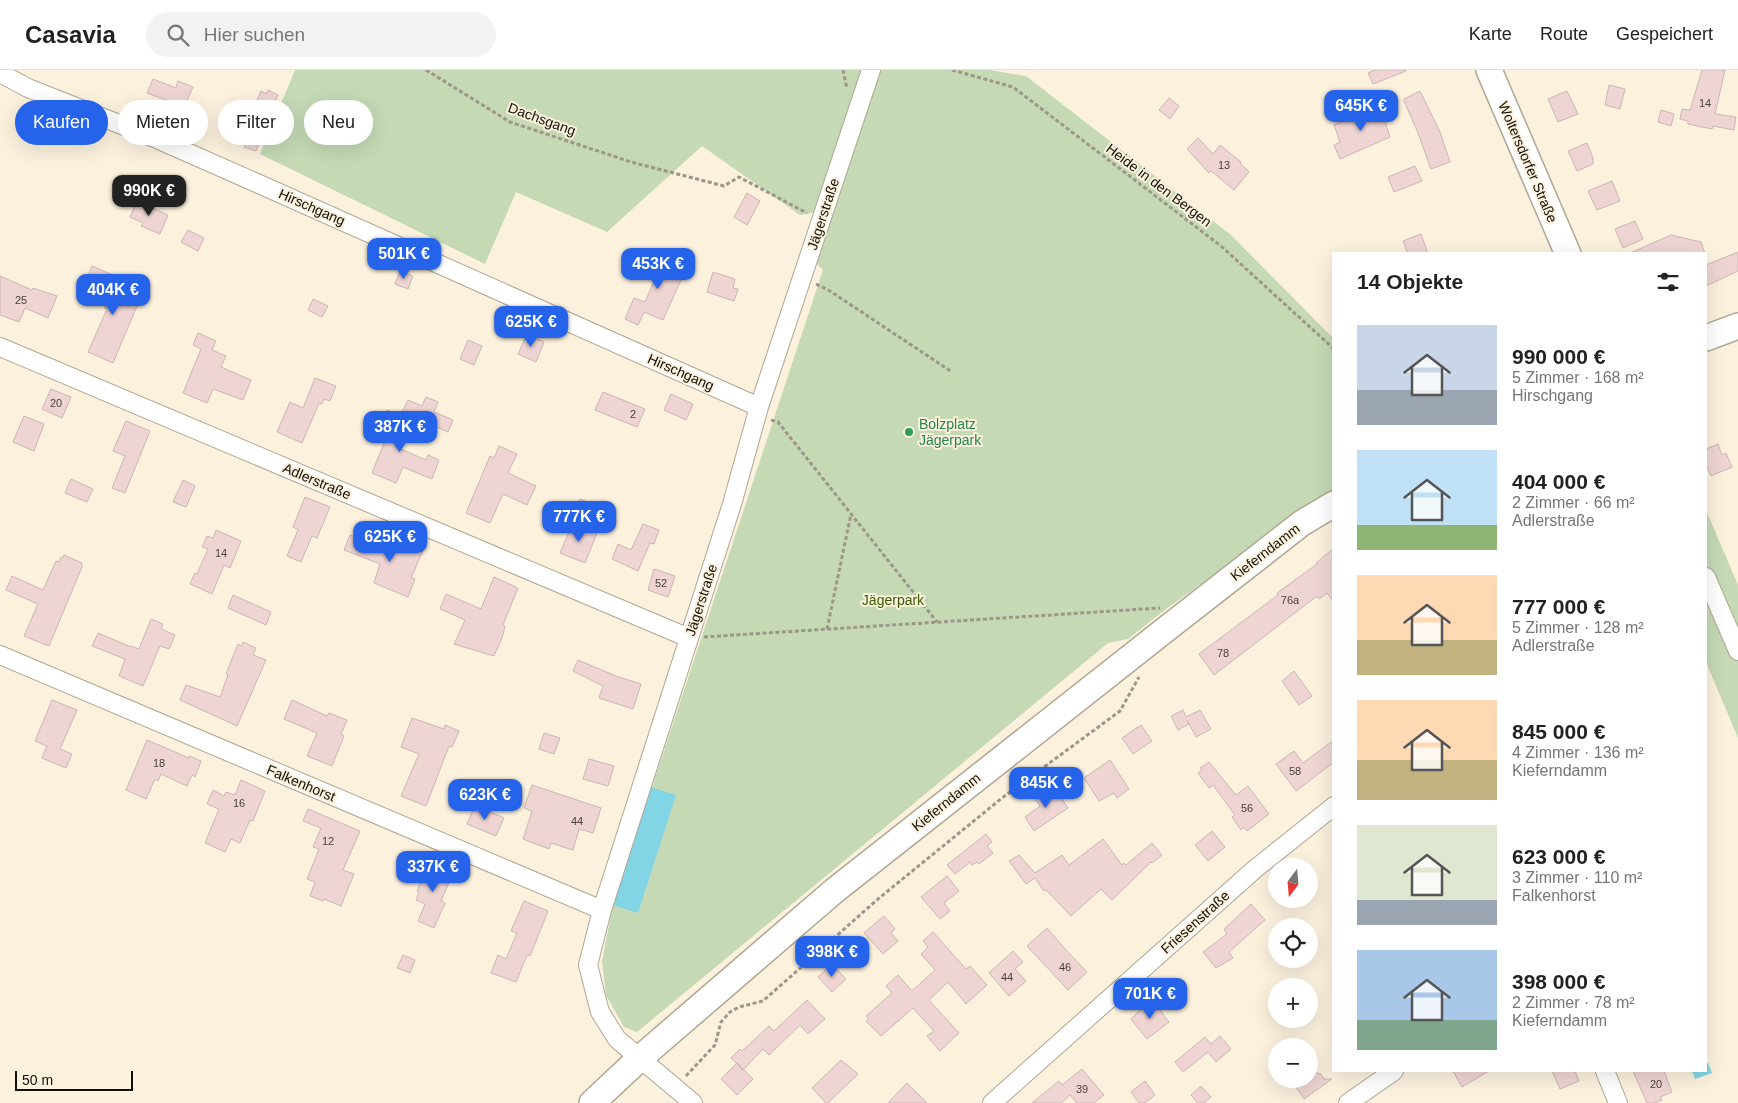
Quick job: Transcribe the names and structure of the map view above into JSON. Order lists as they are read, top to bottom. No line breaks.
{"streets":{"street":["Woltersdorfer Straße","Hirschgang","Jägerstraße","Adlerstraße","Kieferndamm","Falkenhorst","Friesenstraße"],"path":["Dachsgang","Heide in den Bergen"]},"crossings":[["Dachsgang","Jägerstraße"],["Hirschgang","Jägerstraße"],["Jägerstraße","Adlerstraße"],["Jägerstraße","Kieferndamm"],["Jägerstraße","Falkenhorst"]],"parks":["Jägerpark"],"places":["Bolzplatz Jägerpark"],"house_numbers":["14","13","25","20","2","14","52","76a","78","18","58","16","56","44","12","46","44","20","39"],"scale_bar":"50 m","north":"bottom","page":{"header":"Casavia","search":"Hier suchen","nav":["Karte","Route","Gespeichert"],"price":["645K €","990K €","501K €","453K €","404K €","625K €","387K €","777K €","625K €","845K €","623K €","337K €","398K €","701K €"],"chip":["Kaufen","Mieten","Filter","Neu"],"heading":"14 Objekte","list":[{"name":"990 000 €","note":"5 Zimmer · 168 m² · Hirschgang"},{"name":"404 000 €","note":"2 Zimmer · 66 m² · Adlerstraße"},{"name":"777 000 €","note":"5 Zimmer · 128 m² · Adlerstraße"},{"name":"845 000 €","note":"4 Zimmer · 136 m² · Kieferndamm"},{"name":"623 000 €","note":"3 Zimmer · 110 m² · Falkenhorst"},{"name":"398 000 €","note":"2 Zimmer · 78 m² · Kieferndamm"}],"map_buttons":["+","−"],"scale":"50 m"}}
